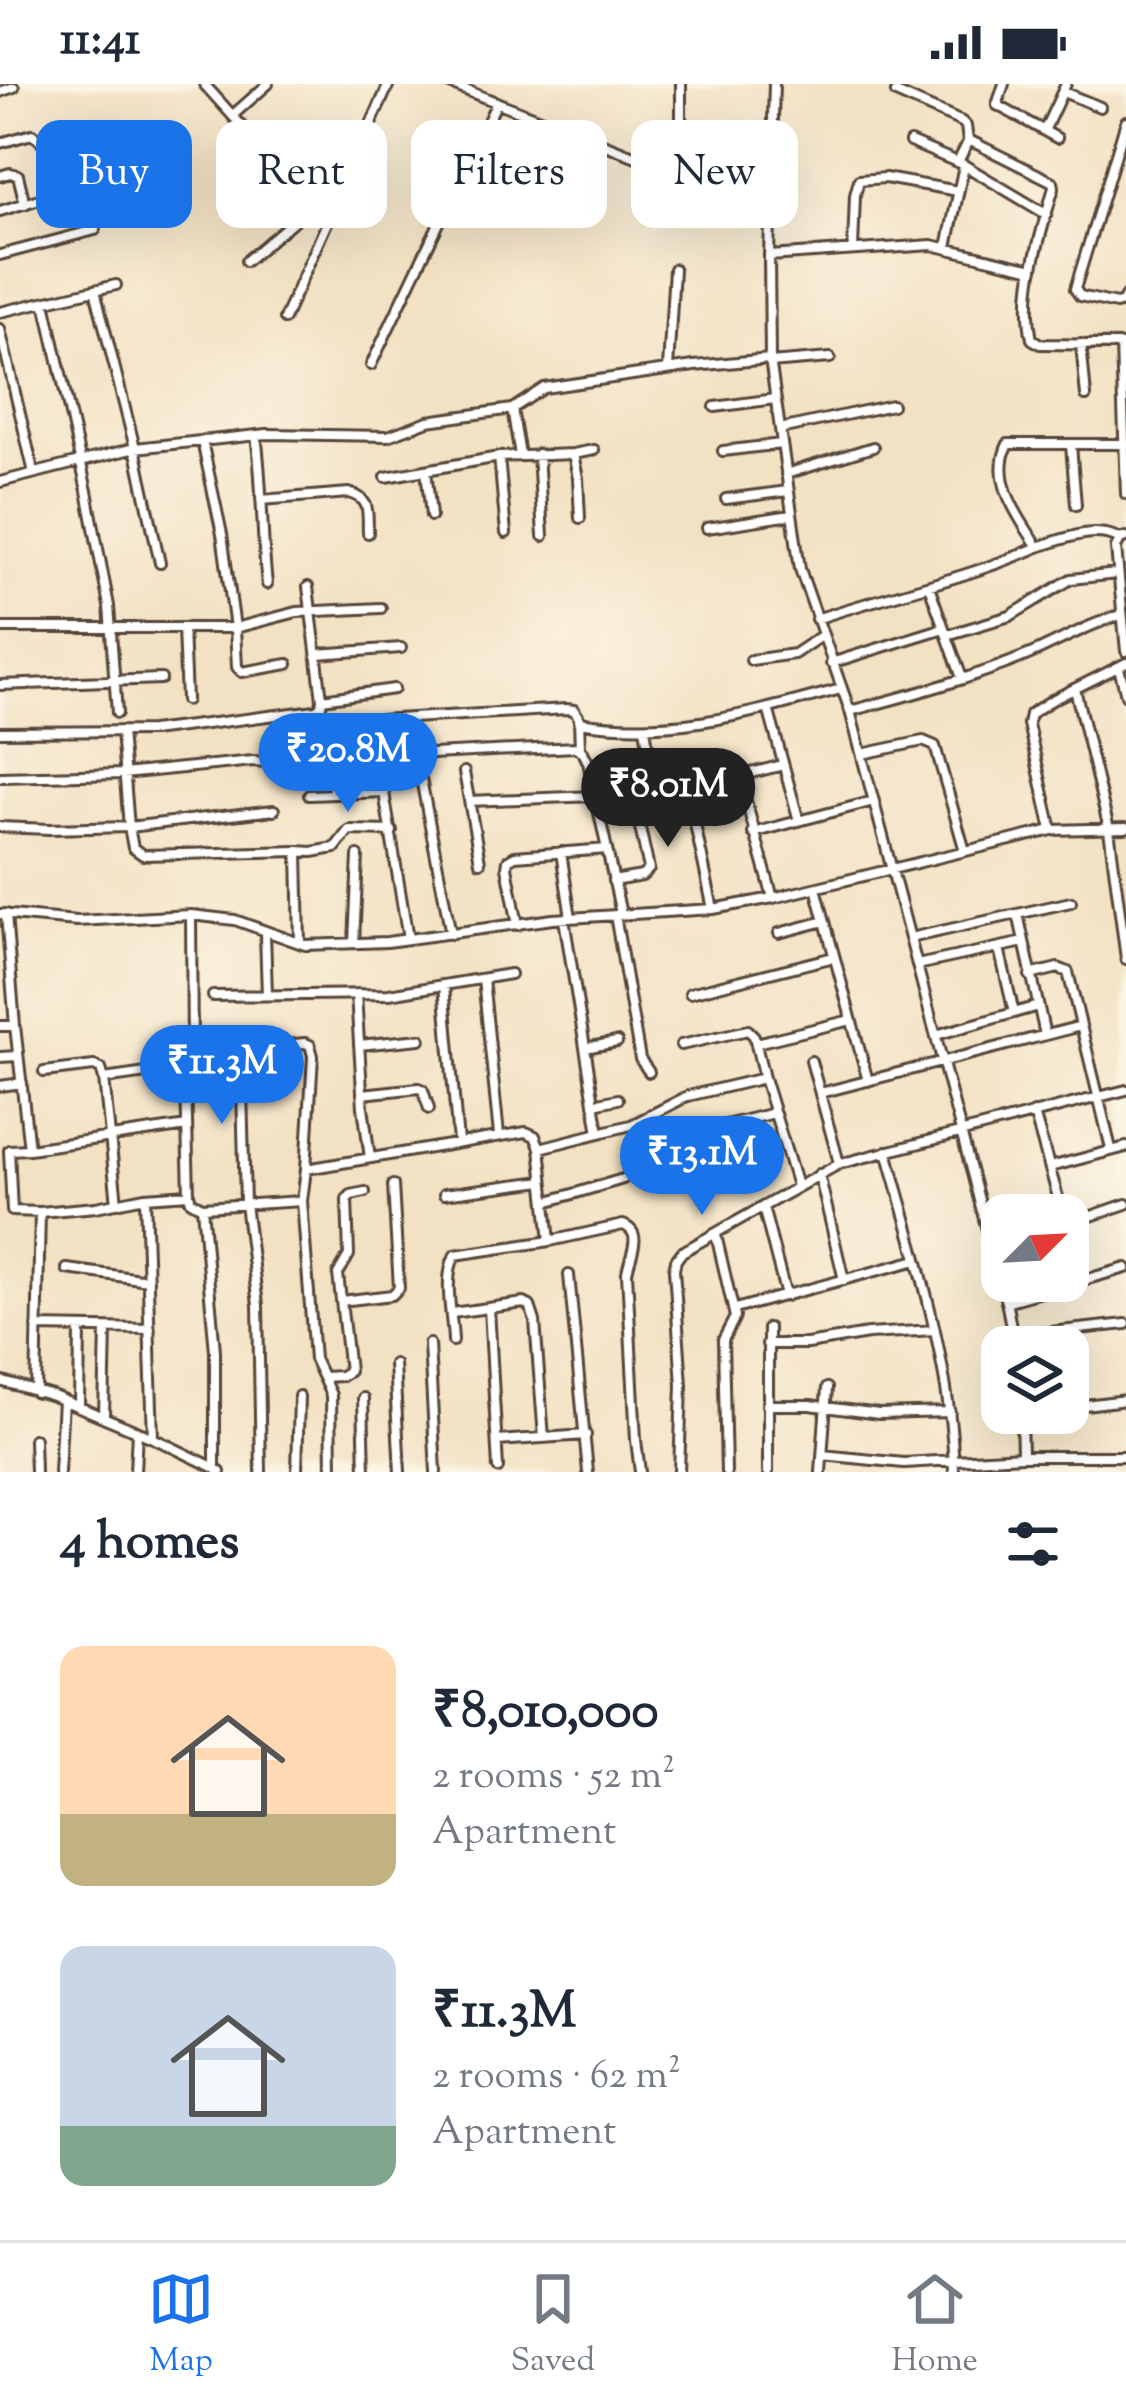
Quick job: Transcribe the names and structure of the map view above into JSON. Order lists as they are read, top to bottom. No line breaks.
{"north":"top right","page":{"status":"11:41","chip":["Buy","Rent","Filters","New"],"price":["₹20.8M","₹8.01M","₹11.3M","₹13.1M"],"heading":"4 homes","list":[{"name":"₹8,010,000","note":"2 rooms · 52 m² · Apartment"},{"name":"₹11.3M","note":"2 rooms · 62 m² · Apartment"}],"tabs":["Map","Saved","Home"]}}
